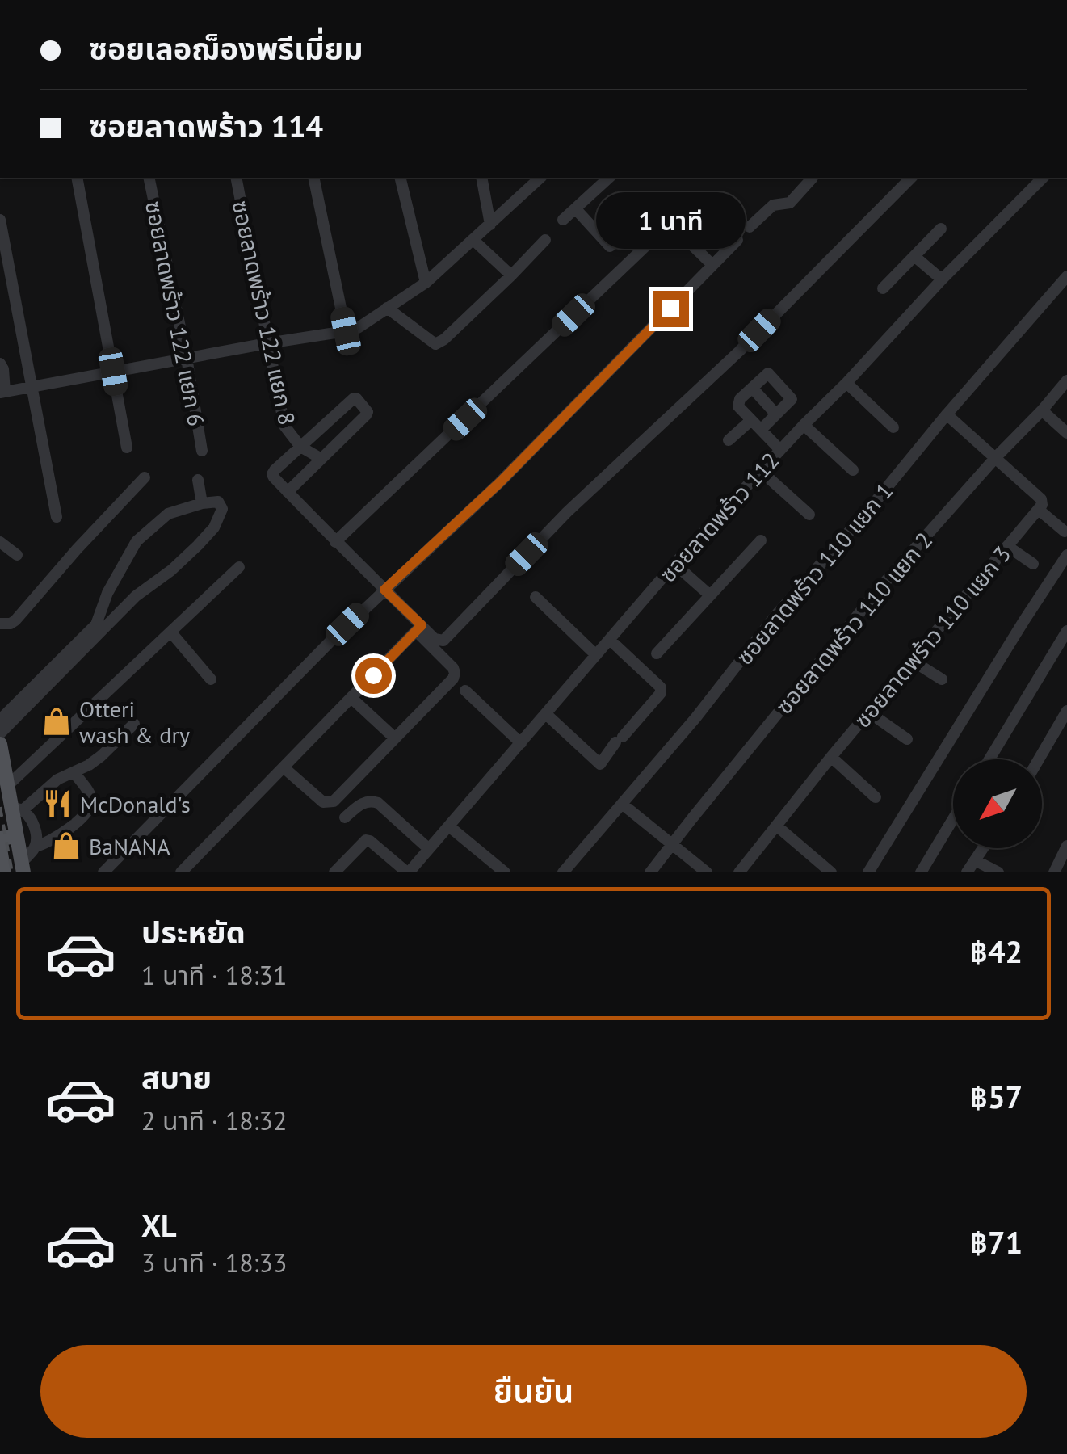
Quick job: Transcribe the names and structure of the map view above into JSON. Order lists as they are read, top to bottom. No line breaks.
{"streets":{"street":["ซอยลาดพร้าว 122 แยก 8","ซอยลาดพร้าว 122 แยก 6","ซอยลาดพร้าว 112","ซอยลาดพร้าว 110 แยก 1","ซอยลาดพร้าว 110 แยก 2","ซอยลาดพร้าว 110 แยก 3"]},"places":{"shop":["Otteri wash & dry","BaNANA"],"restaurant":["McDonald's"]},"north":"bottom left","page":{"banner":["ซอยเลอฌ็องพรีเมี่ยม","ซอยลาดพร้าว 114"],"bubble":"1 นาที","list":[{"name":"ประหยัด","note":"1 นาที · 18:31","value":"฿42"},{"name":"สบาย","note":"2 นาที · 18:32","value":"฿57"},{"name":"XL","note":"3 นาที · 18:33","value":"฿71"}],"buttons":"ยืนยัน"}}
